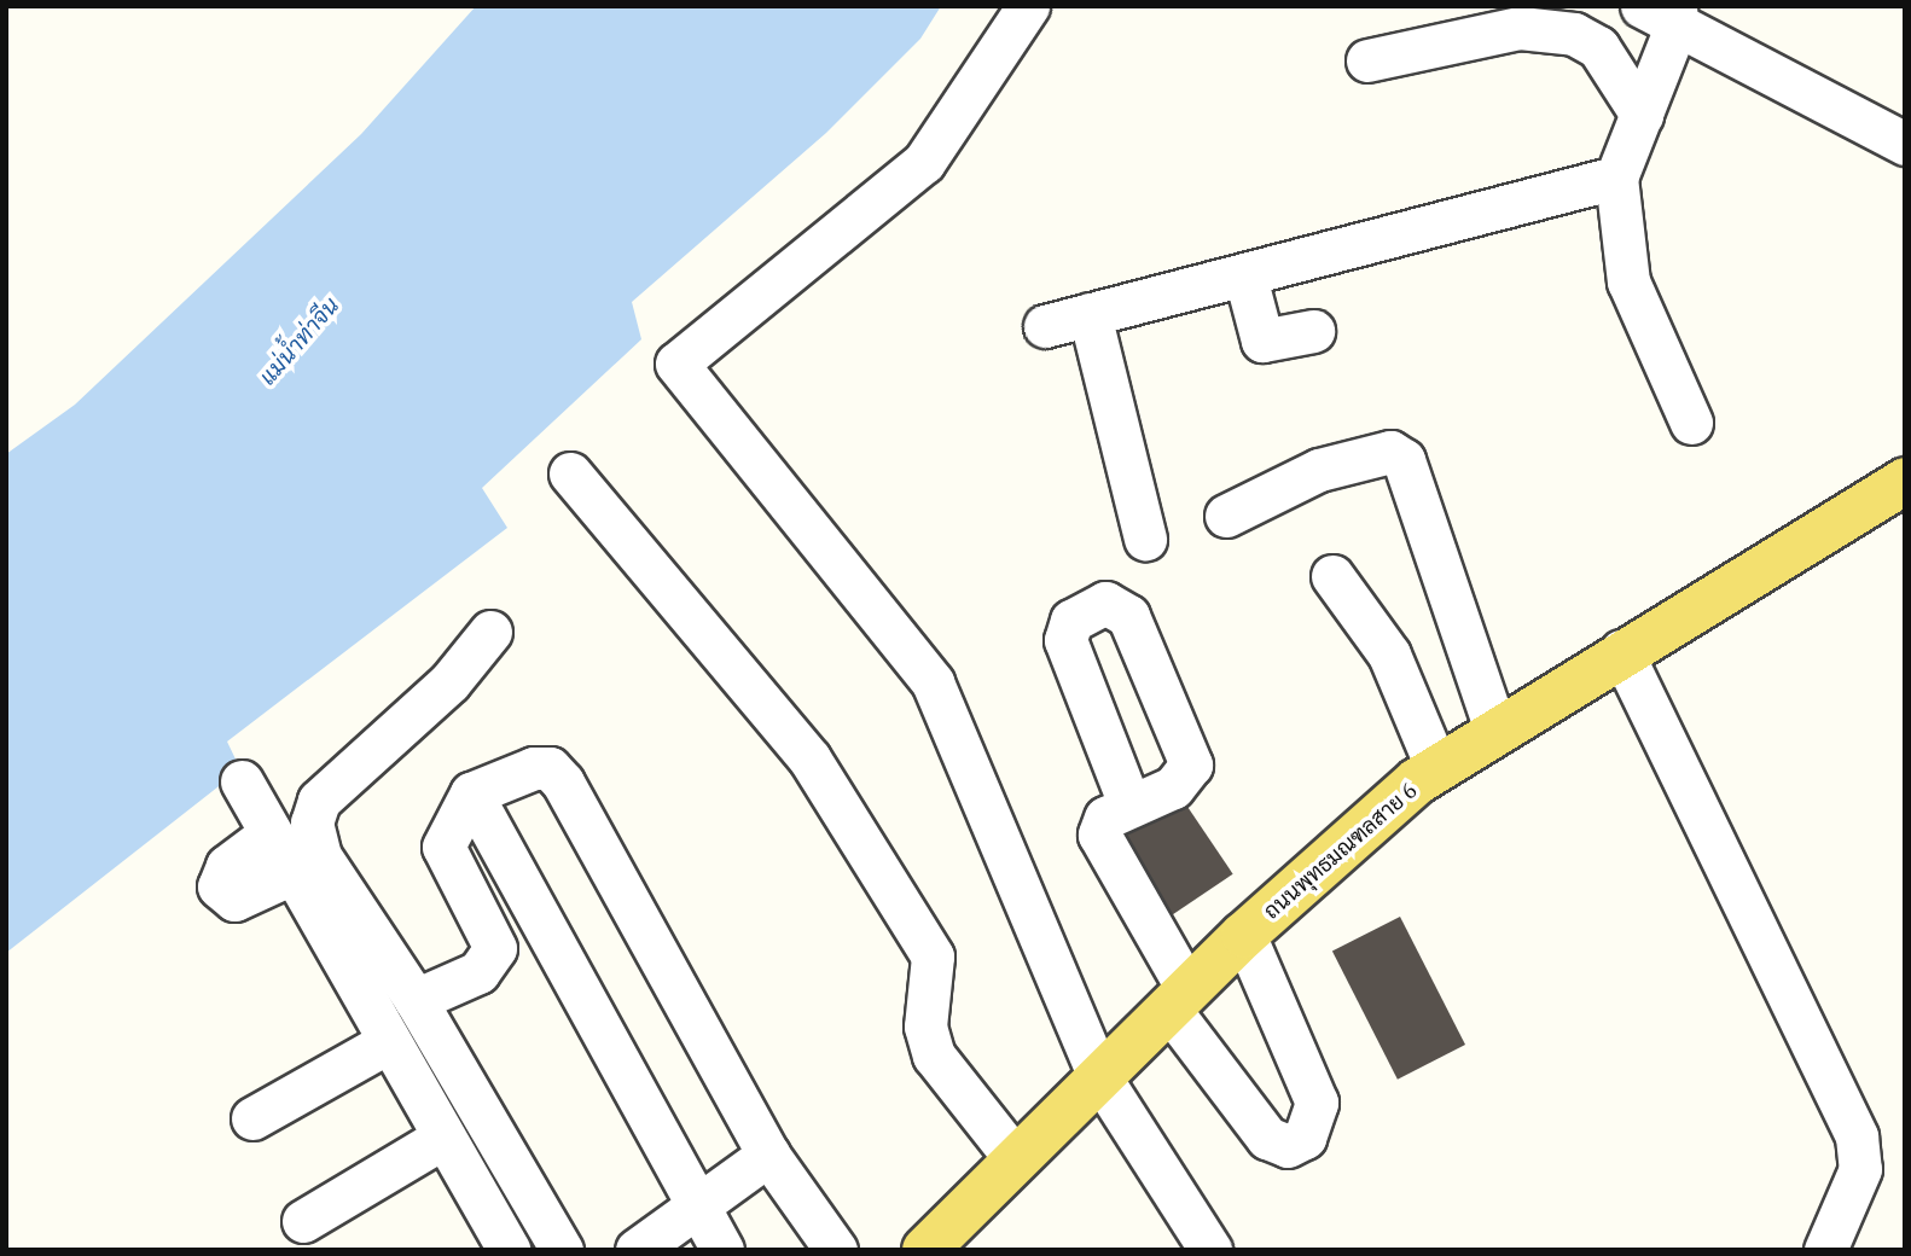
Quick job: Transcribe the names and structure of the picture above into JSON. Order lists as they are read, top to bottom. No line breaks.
{"streets":{"main road":["ถนนพุทธมณฑลสาย 6"]},"water":["แม่น้ำท่าจีน"]}
